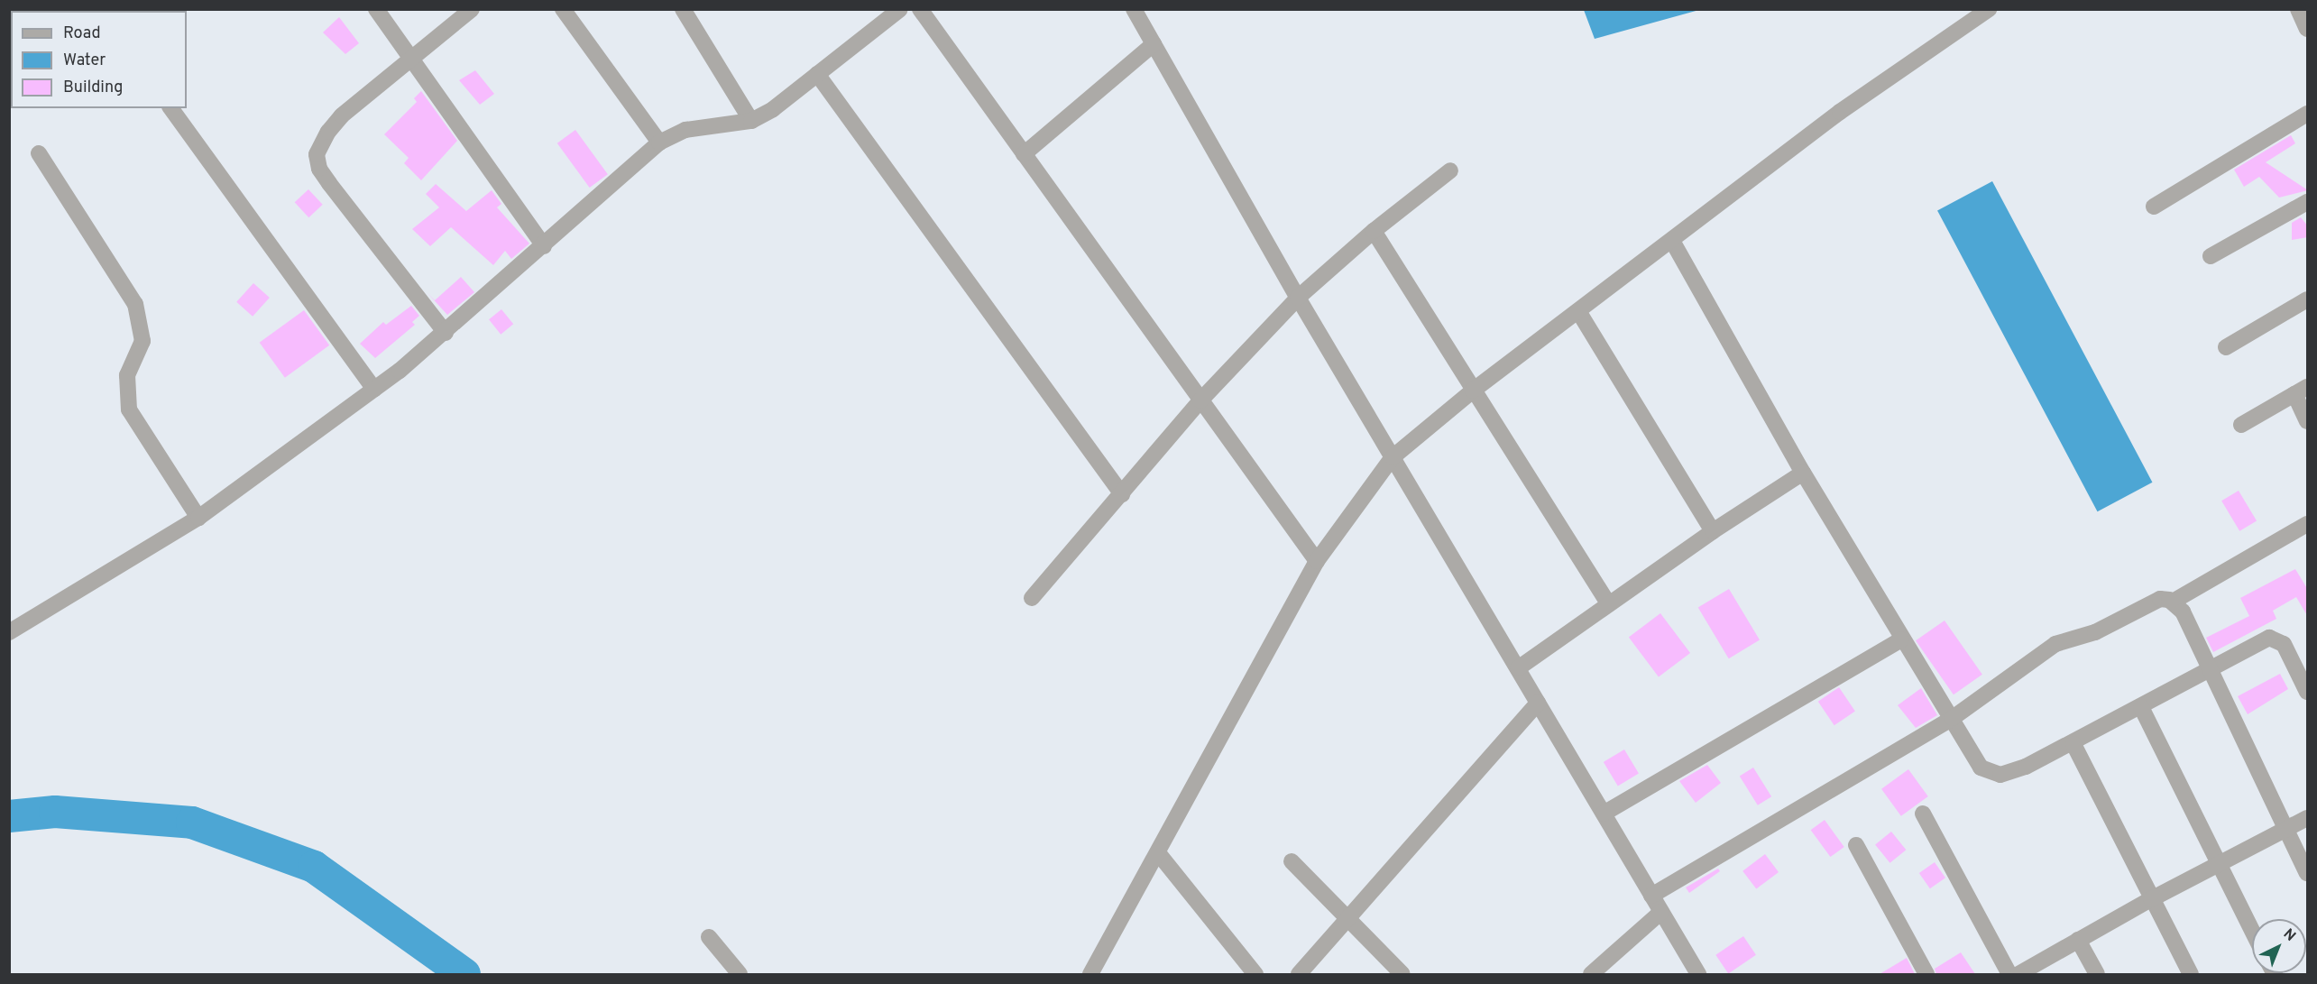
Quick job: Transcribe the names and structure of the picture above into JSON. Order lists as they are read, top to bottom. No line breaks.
{"legend":["Road","Water","Building"],"north":"top right"}
